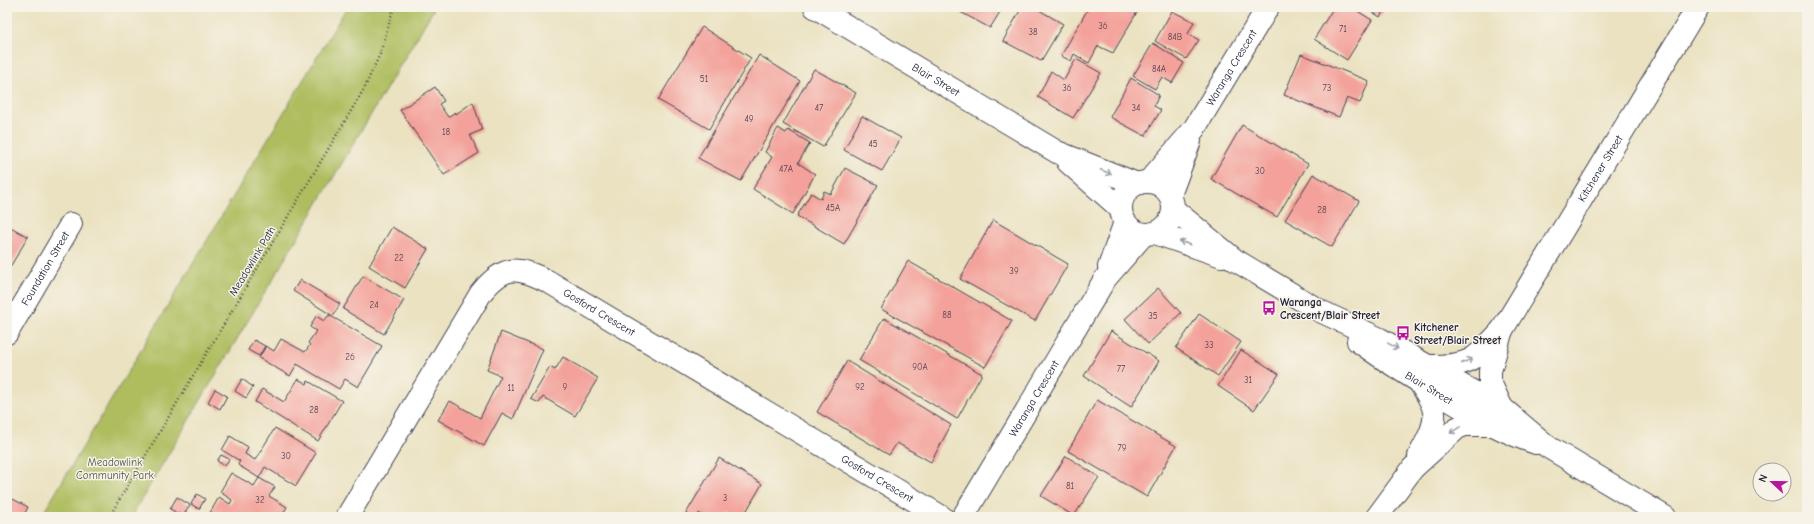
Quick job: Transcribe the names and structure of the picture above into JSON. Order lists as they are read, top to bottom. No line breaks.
{"streets":{"street":["Waranga Crescent","Blair Street","Kitchener Street","Foundation Street","Gosford Crescent"],"path":["Meadowlink Path"]},"crossings":[["Waranga Crescent","Blair Street"]],"parks":["Meadowlink Community Park"],"places":{"bus stop":["Waranga Crescent/Blair Street","Kitchener Street/Blair Street"]},"house_numbers":["36","71","38","84B","84A","51","36","73","47","34","49","18","45","47A","30","45A","28","22","39","24","88","35","33","26","90A","77","31","9","92","11","28","79","30","81","3","32"],"north":"left"}
